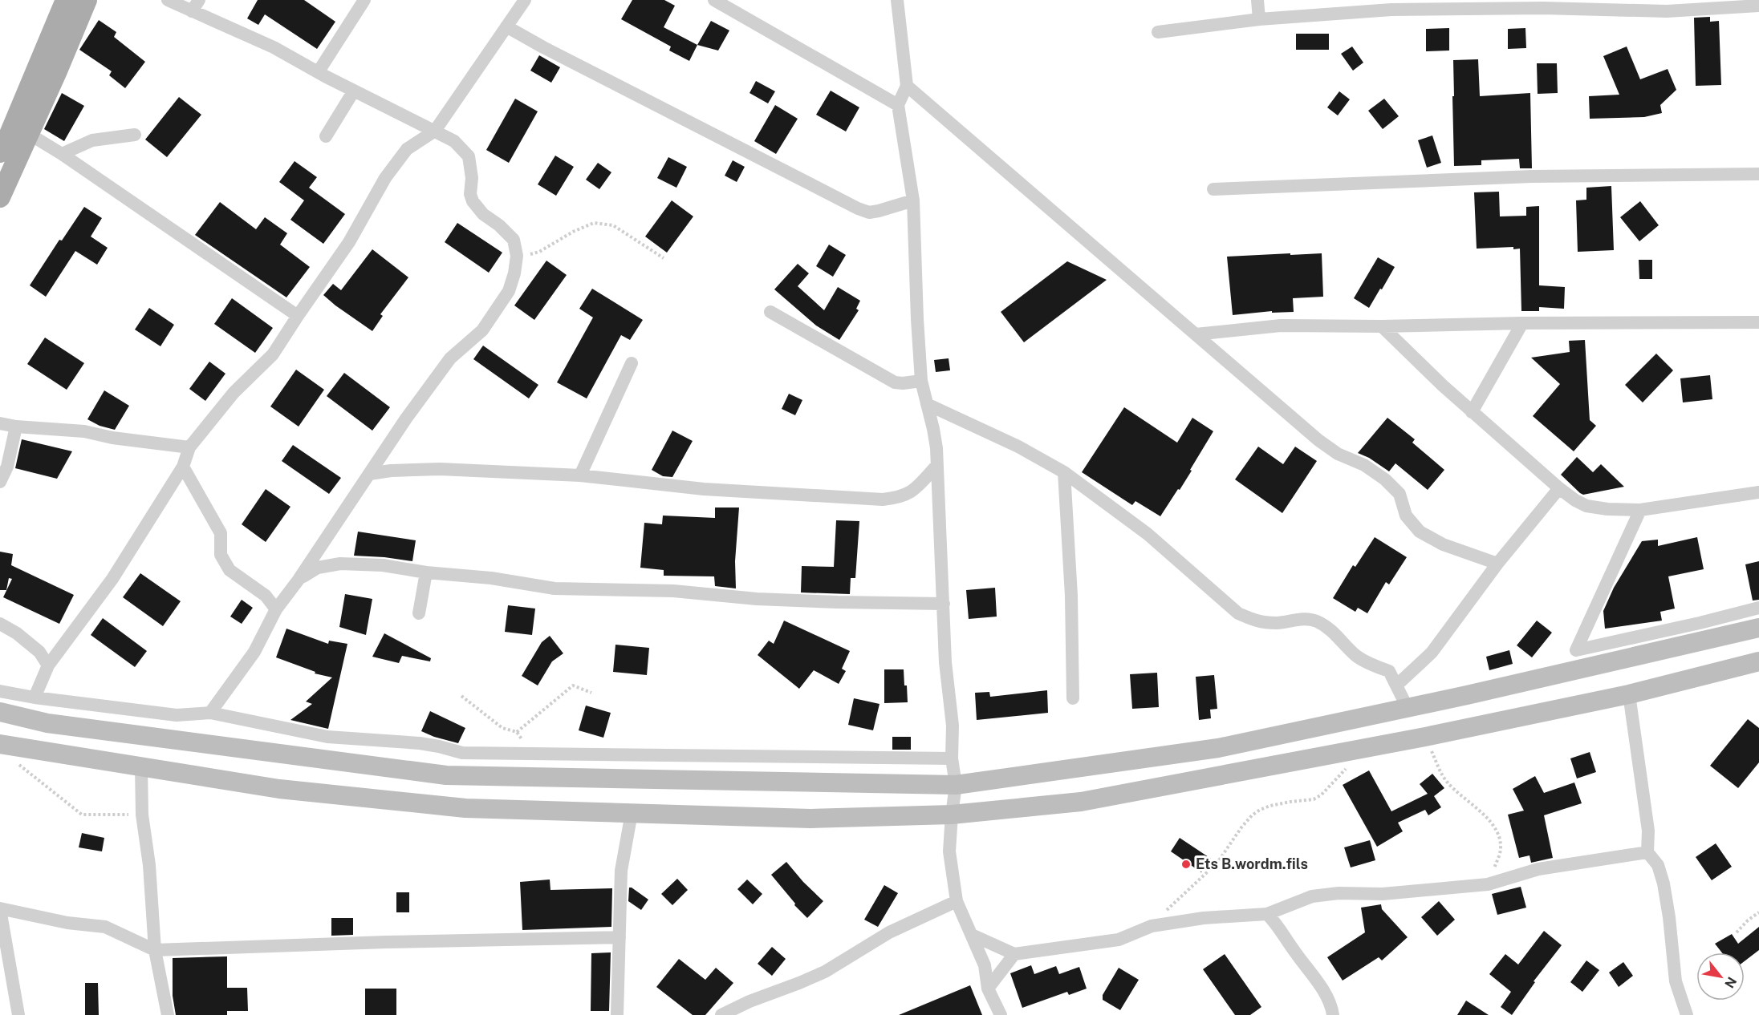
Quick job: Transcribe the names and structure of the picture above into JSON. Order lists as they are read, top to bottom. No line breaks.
{"places":["Ets B.wordm.fils"],"north":"bottom right"}
